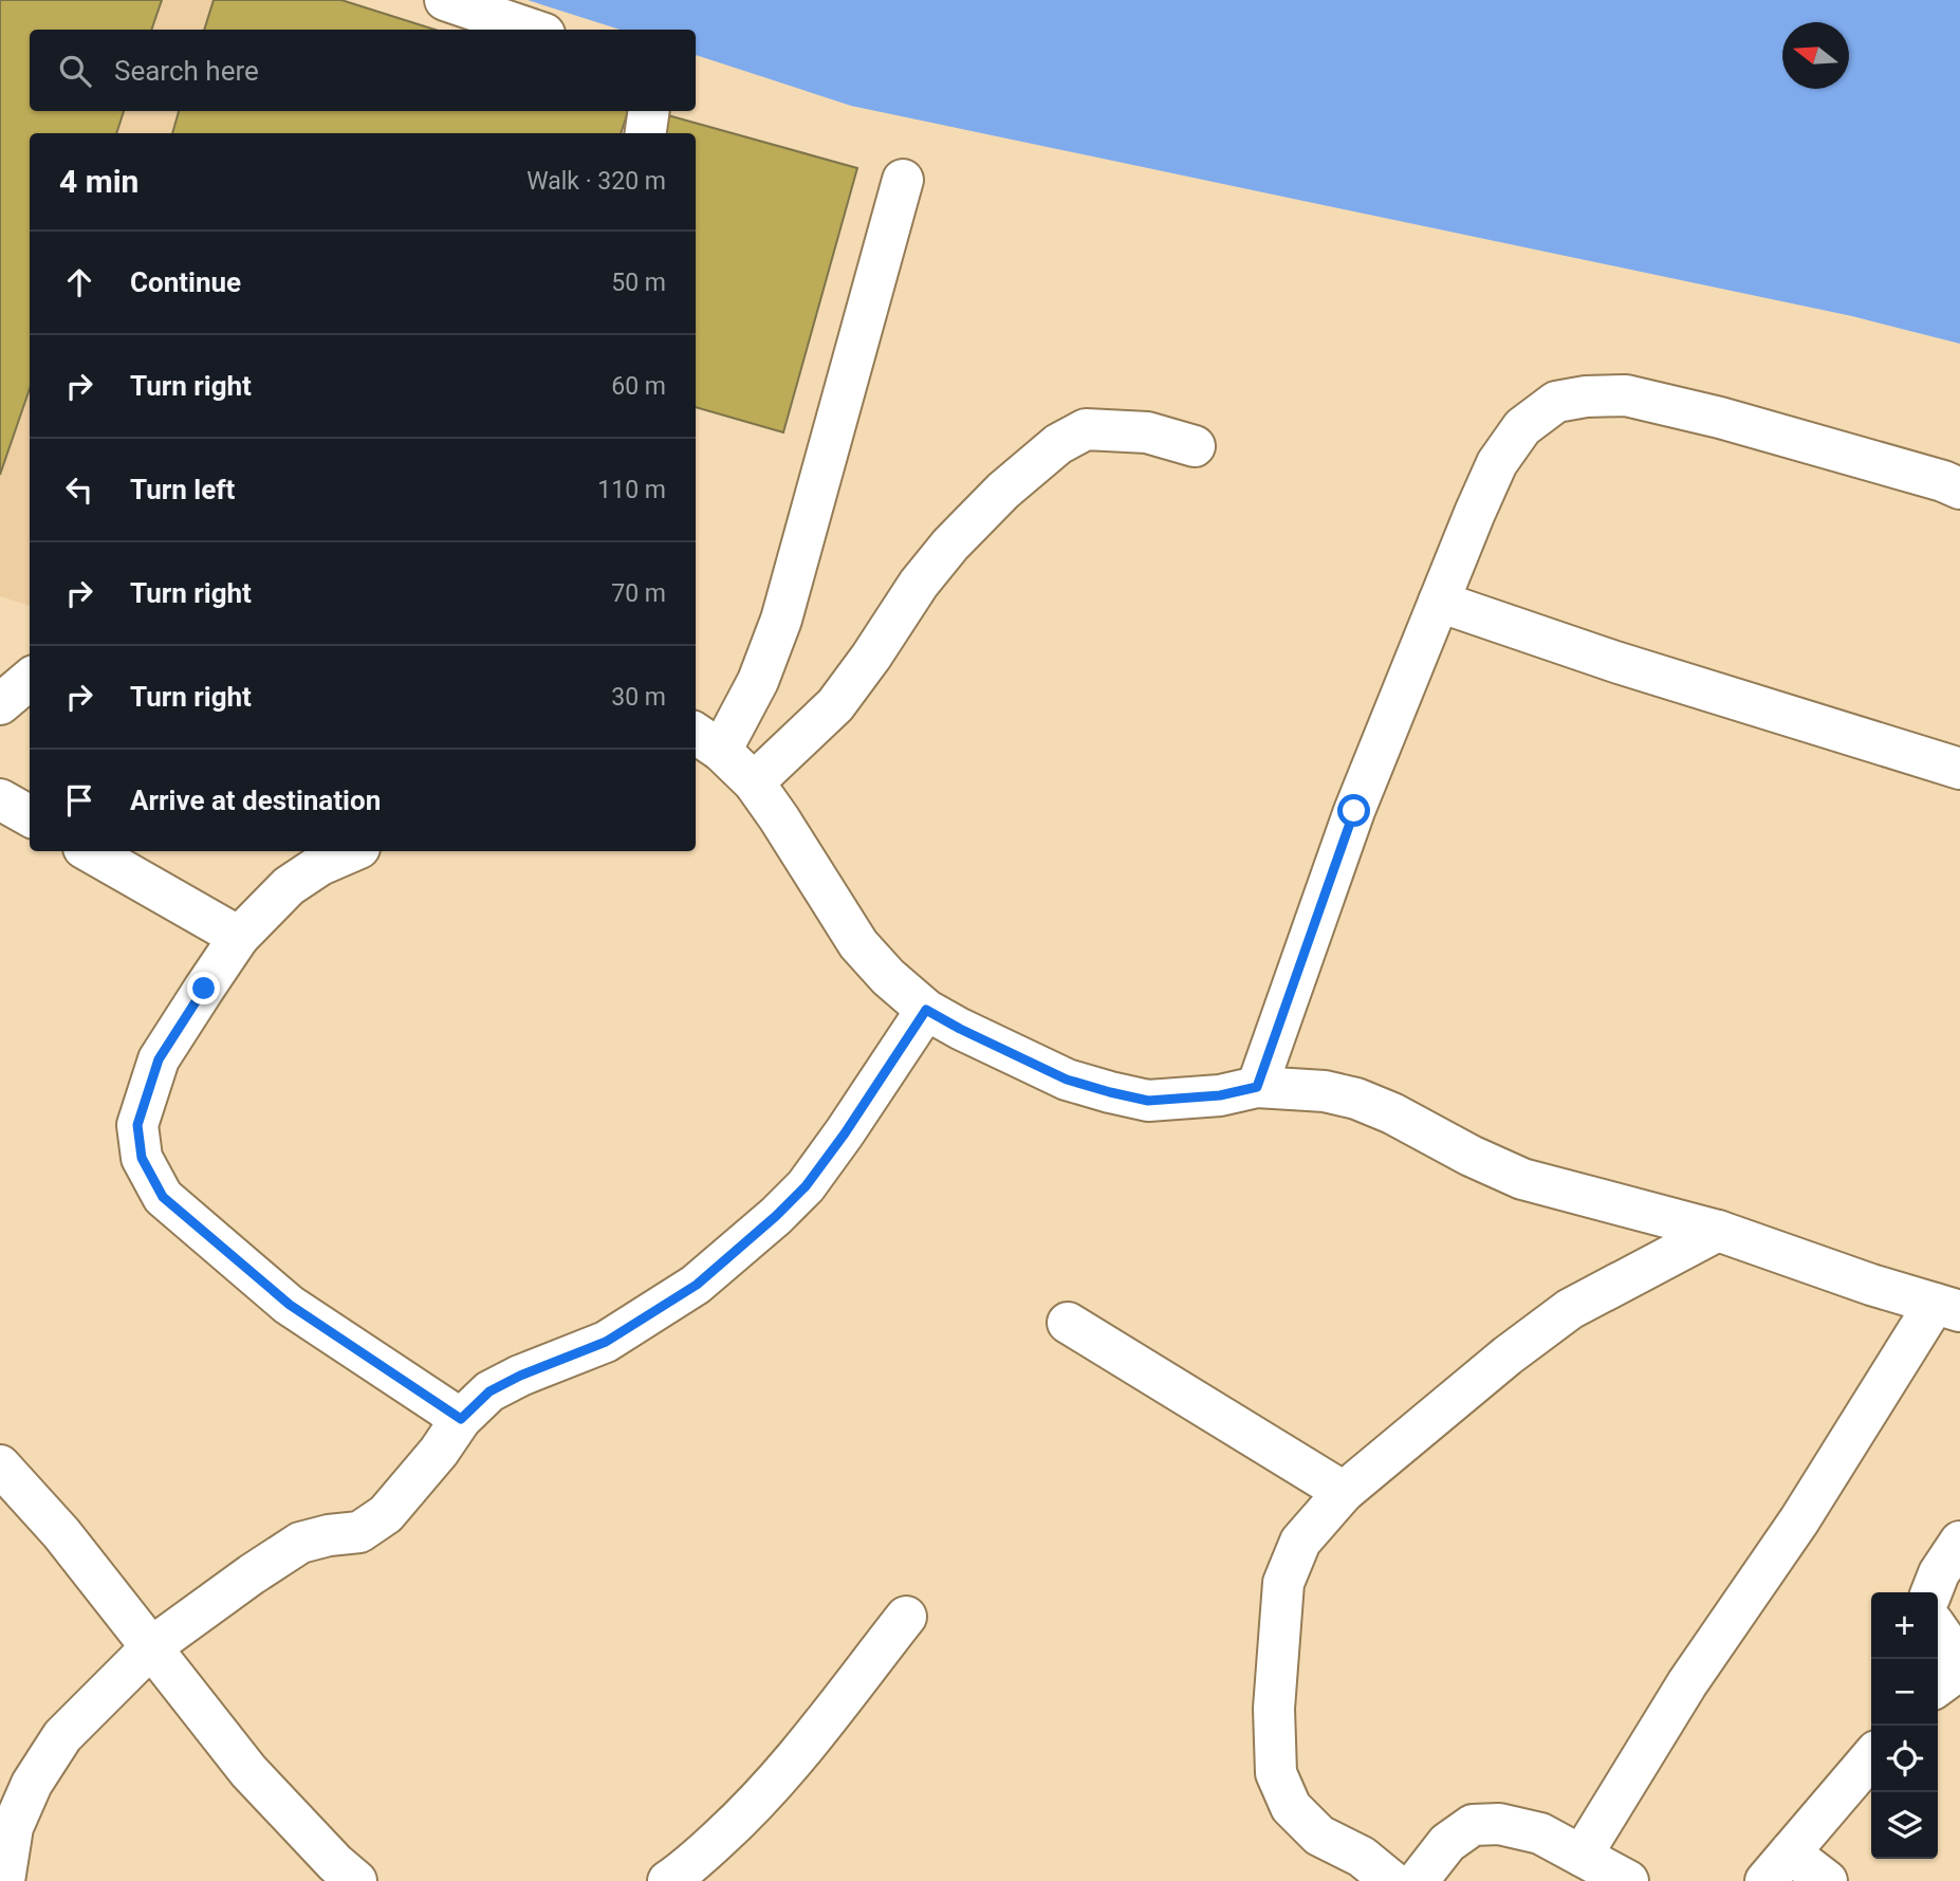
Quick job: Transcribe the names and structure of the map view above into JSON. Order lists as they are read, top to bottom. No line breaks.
{"north":"left","page":{"search":"Search here","heading":["4 min","Walk · 320 m"],"list":[["Continue","50 m"],["Turn right","60 m"],["Turn left","110 m"],["Turn right","70 m"],["Turn right","30 m"],"Arrive at destination"],"map_buttons":["+","−"]}}
